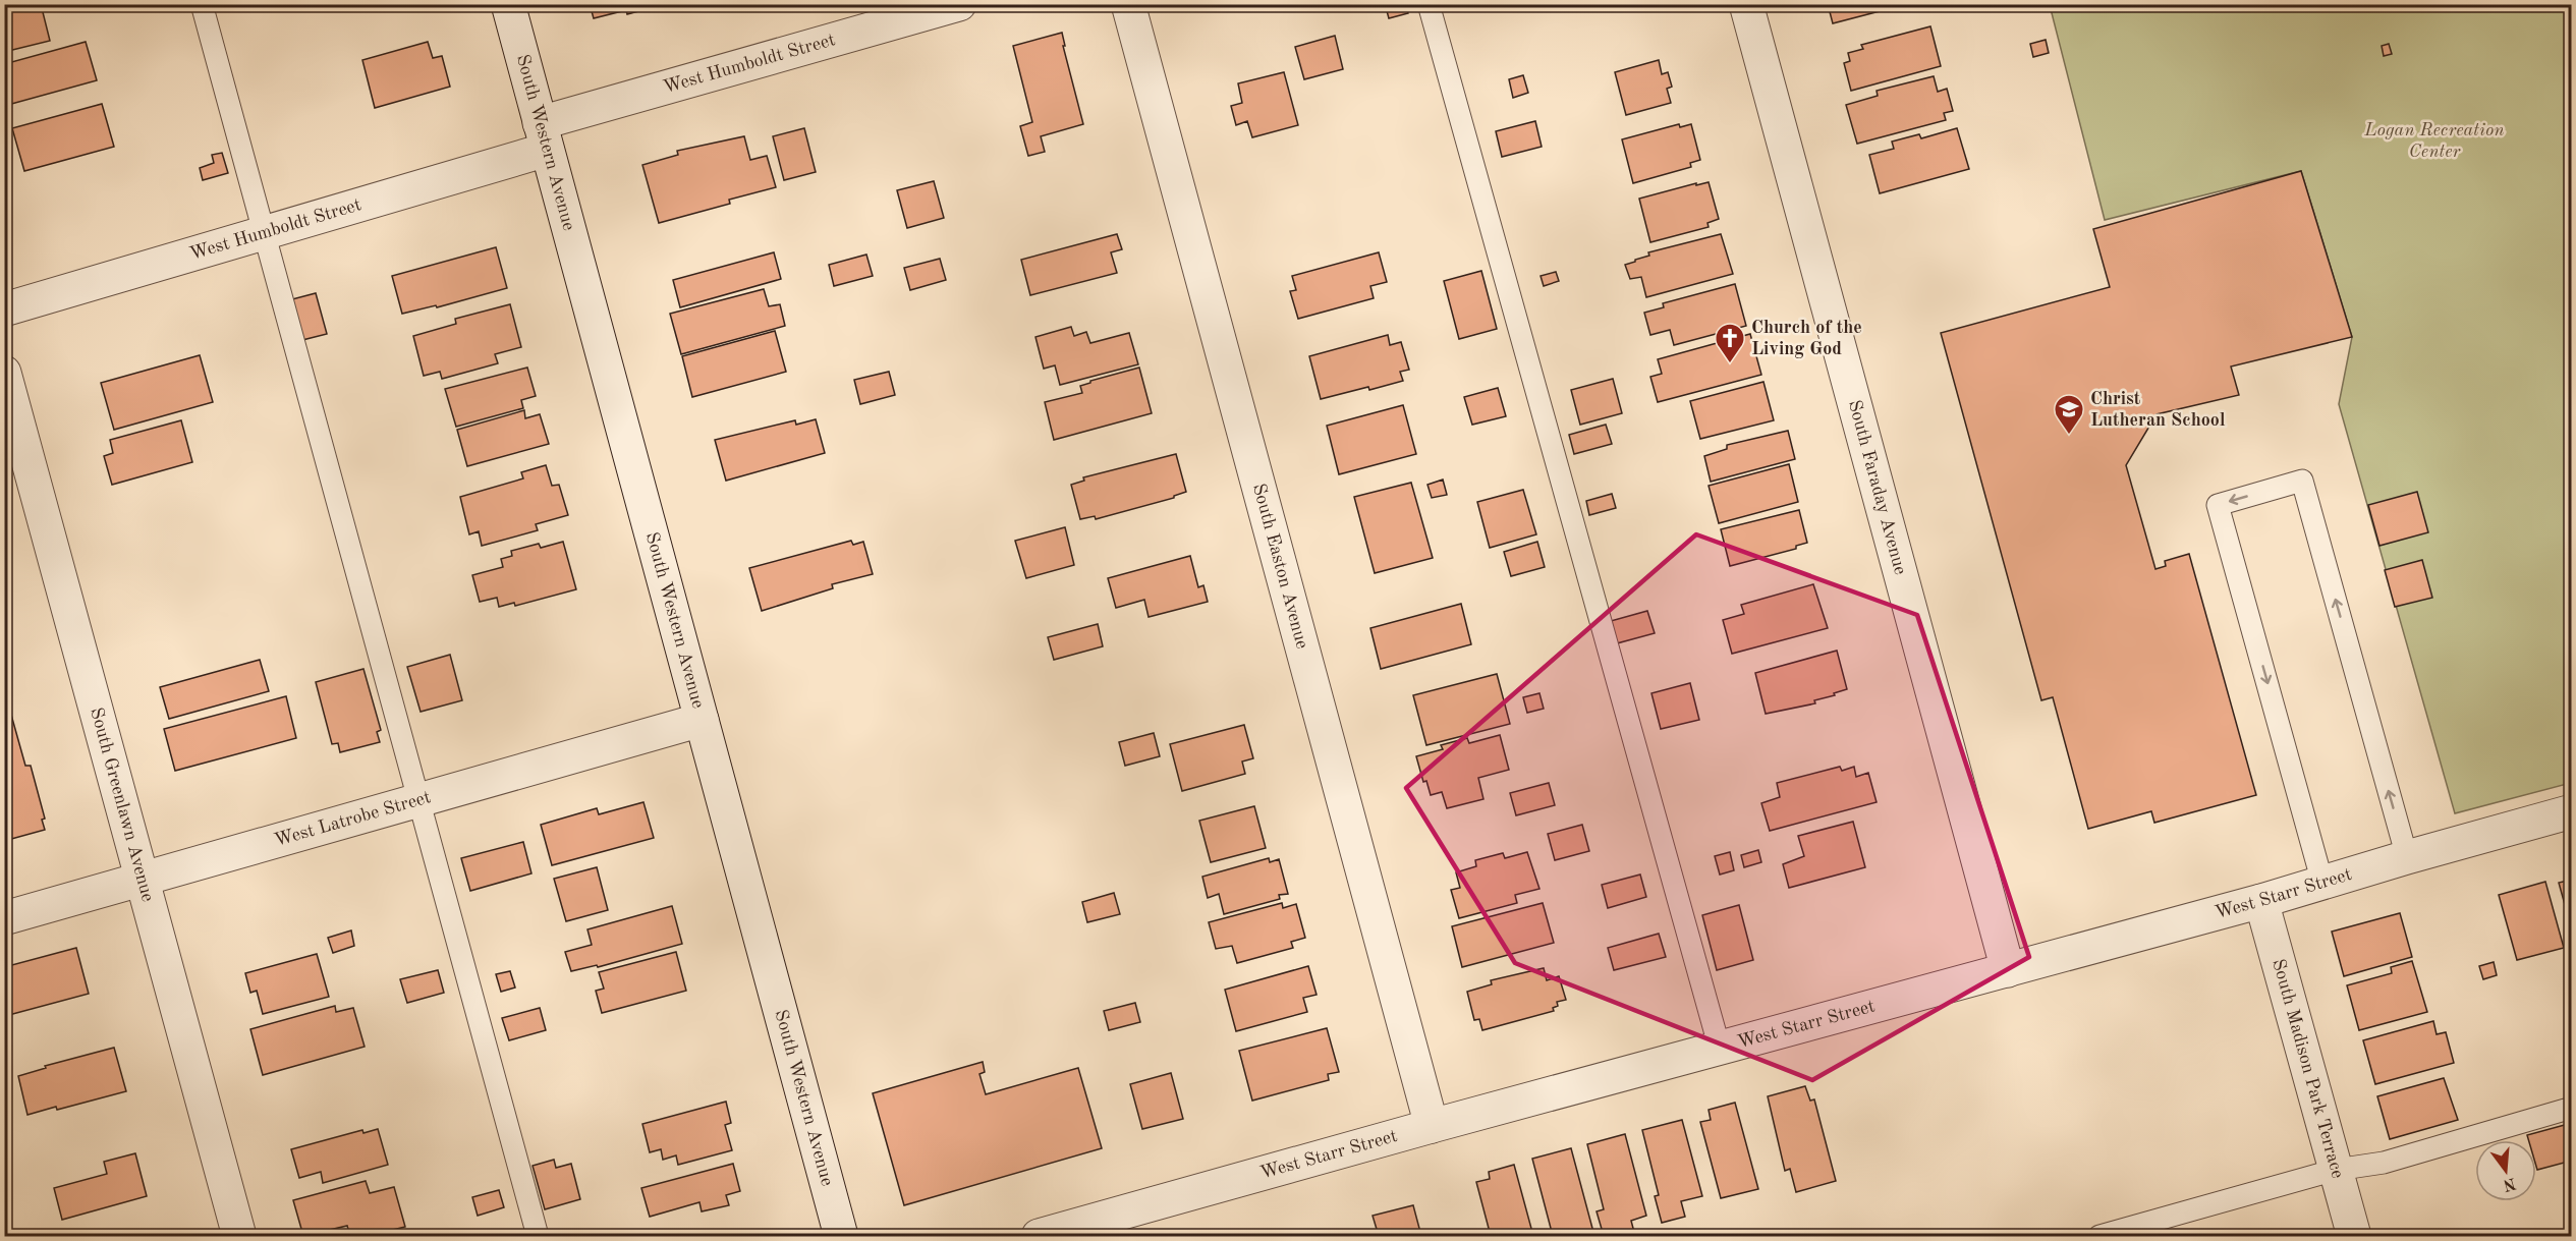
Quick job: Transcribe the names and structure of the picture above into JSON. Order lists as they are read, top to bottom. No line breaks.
{"streets":{"street":["West Humboldt Street","South Western Avenue","South Faraday Avenue","South Easton Avenue","South Greenlawn Avenue","West Latrobe Street","West Starr Street","South Madison Park Terrace"]},"crossings":[["West Humboldt Street","South Western Avenue"],["South Western Avenue","West Latrobe Street"],["South Faraday Avenue","West Starr Street"],["South Easton Avenue","West Starr Street"],["South Greenlawn Avenue","West Latrobe Street"],["West Starr Street","South Madison Park Terrace"]],"parks":["Logan Recreation Center"],"places":{"church":["Church of the Living God"],"school or university":["Christ Lutheran School"]},"north":"bottom"}
